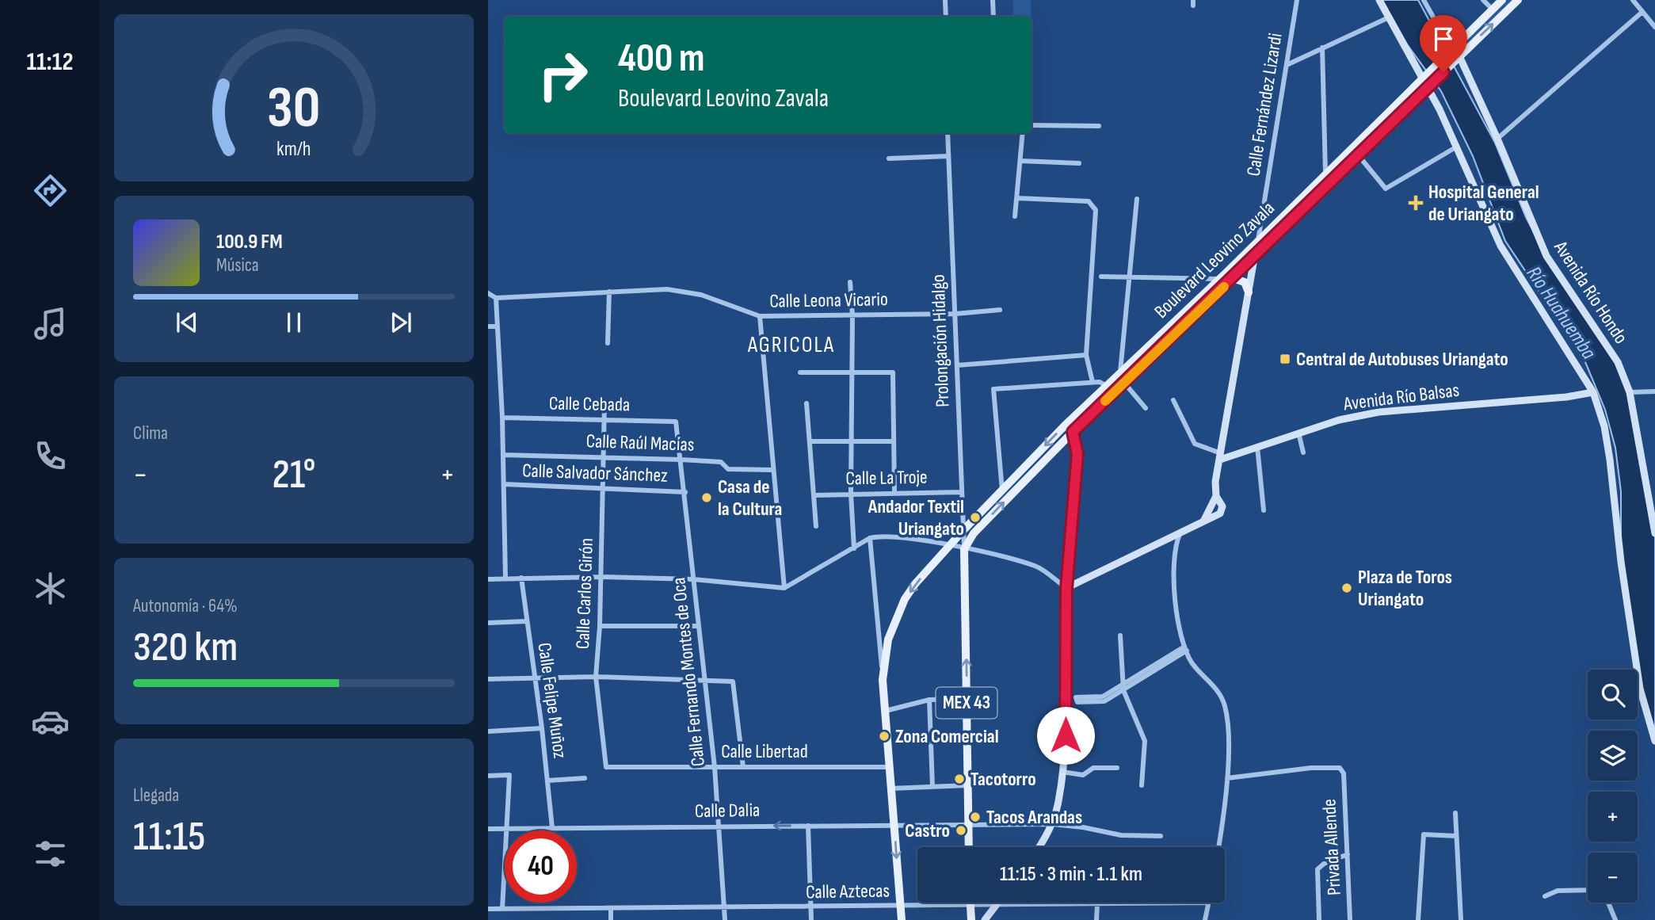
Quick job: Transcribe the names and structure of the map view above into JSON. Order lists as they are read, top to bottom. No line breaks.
{"streets":{"main road":["Boulevard Leovino Zavala","MEX 43"],"street":["Calle Fernández Lizardi","Avenida Río Hondo","Calle Leona Vicario","Prolongación Hidalgo","Avenida Río Balsas","Calle Cebada","Calle Raúl Macías","Calle Salvador Sánchez","Calle La Troje","Calle Carlos Girón","Calle Fernando Montes de Oca","Calle Felipe Muñoz","Calle Libertad","Calle Dalia","Privada Allende","Calle Aztecas"]},"crossings":[["Calle Fernández Lizardi","Boulevard Leovino Zavala"],["Calle Fernández Lizardi","Avenida Río Balsas"],["Boulevard Leovino Zavala","Avenida Río Hondo"],["Boulevard Leovino Zavala","Prolongación Hidalgo"],["Boulevard Leovino Zavala","MEX 43"],["Boulevard Leovino Zavala","Calle Libertad"],["Boulevard Leovino Zavala","Calle Dalia"],["Boulevard Leovino Zavala","Calle Aztecas"],["Calle Leona Vicario","Prolongación Hidalgo"],["Prolongación Hidalgo","Calle La Troje"],["Prolongación Hidalgo","MEX 43"],["Calle Cebada","Calle Carlos Girón"],["Calle Cebada","Calle Fernando Montes de Oca"],["Calle Raúl Macías","Calle Carlos Girón"],["Calle Raúl Macías","Calle Fernando Montes de Oca"],["Calle Salvador Sánchez","Calle Carlos Girón"],["Calle Salvador Sánchez","Calle Fernando Montes de Oca"],["Calle Carlos Girón","Calle Libertad"],["Calle Fernando Montes de Oca","Calle Libertad"],["Calle Fernando Montes de Oca","Calle Dalia"],["Calle Fernando Montes de Oca","Calle Aztecas"],["Calle Felipe Muñoz","Calle Dalia"],["MEX 43","Calle Dalia"]],"districts":["AGRICOLA"],"water":["Río Huahuemba"],"places":{"health":["Hospital General de Uriangato"],"transit":["Central de Autobuses Uriangato"],"other":["Casa de la Cultura","Andador Textil Uriangato","Plaza de Toros Uriangato","Zona Comercial","Tacotorro","Tacos Arandas","Castro"]},"page":{"tabs":"11:12","turn":["400 m","Boulevard Leovino Zavala"],"song":["100.9 FM","Música"],"tile":["Clima",["Autonomía · 64%","320 km"],["Llegada","11:15"]],"heat":["−","21°","+"],"map_buttons":["+","−"],"limit":"40","trip":"11:15 · 3 min · 1.1 km","gauge":["30","km/h"]}}
